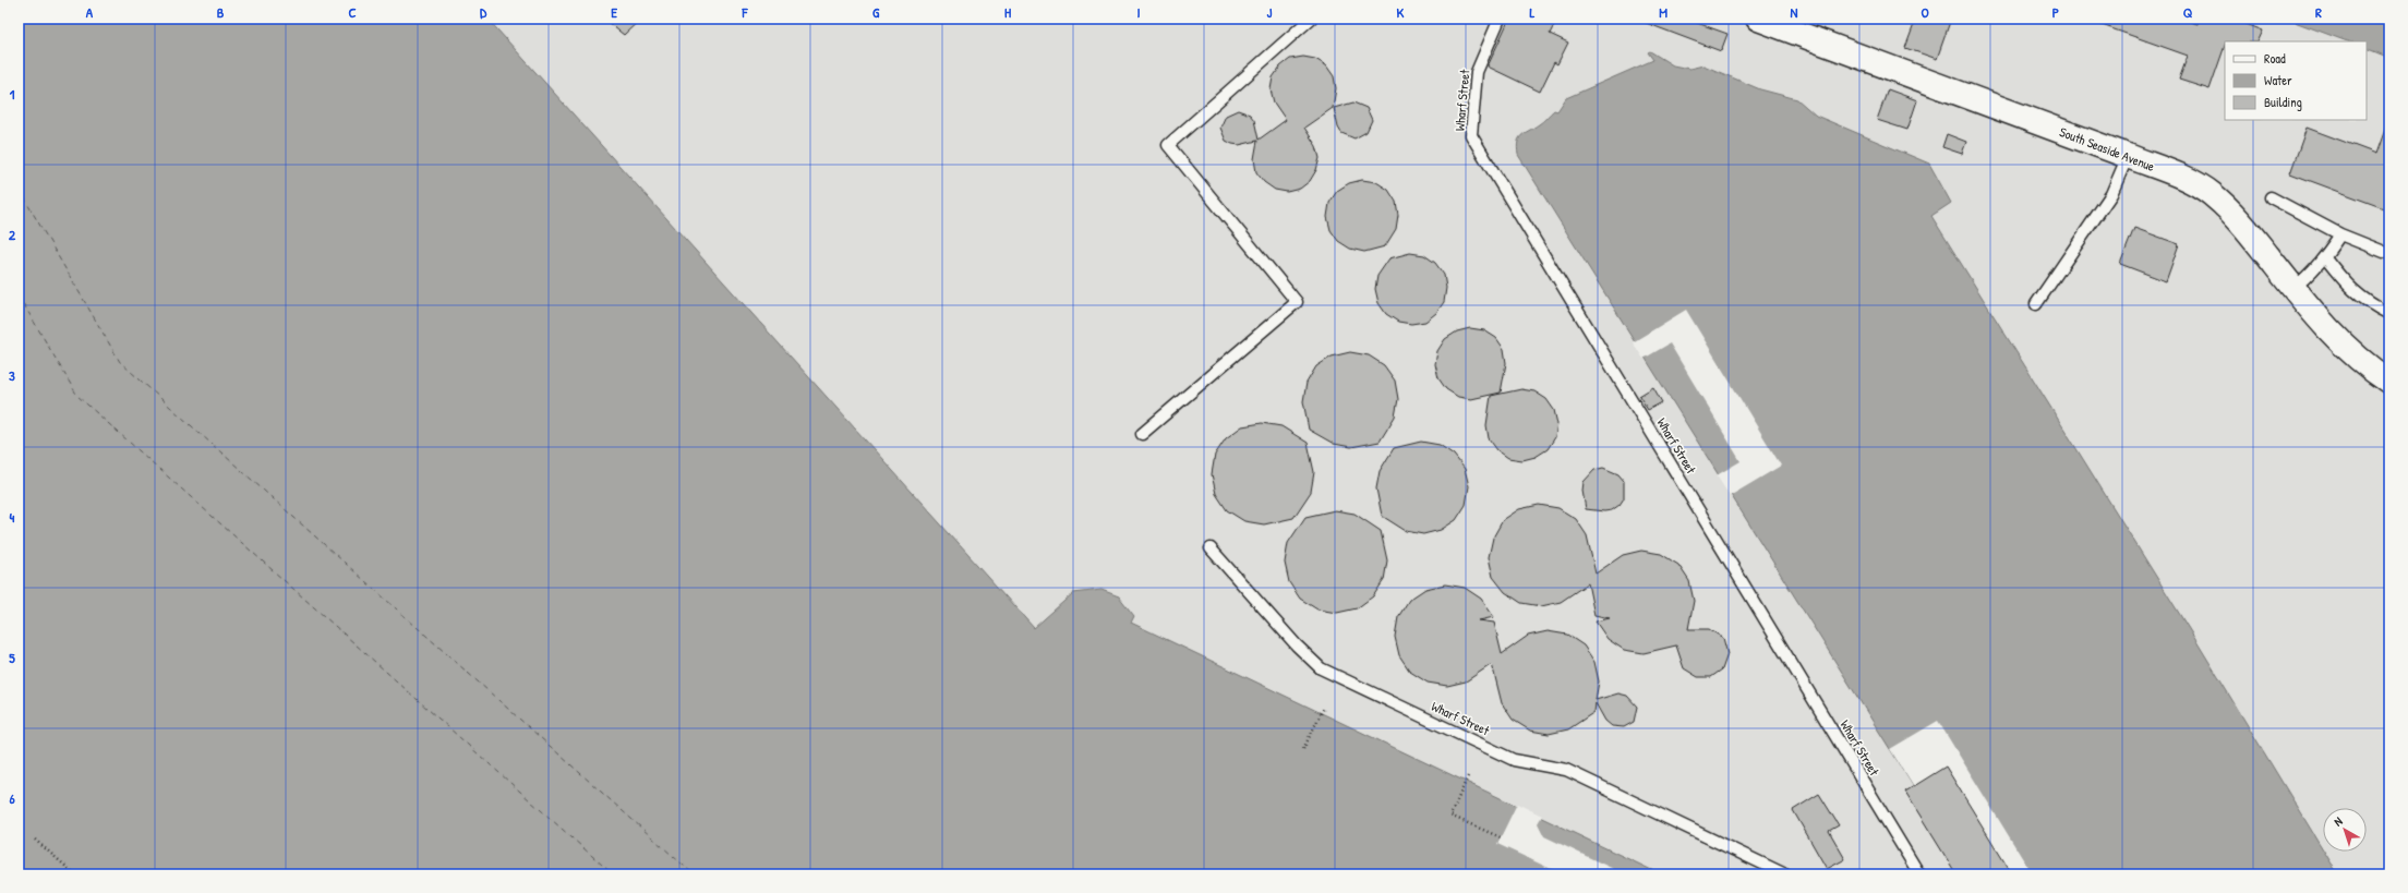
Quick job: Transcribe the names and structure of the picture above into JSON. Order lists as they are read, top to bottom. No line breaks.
{"streets":{"street":["South Seaside Avenue"],"lane":["Wharf Street"]},"legend":["Road","Water","Building"],"north":"top left","grid":{"columns":["A","B","C","D","E","F","G","H","I","J","K","L","M","N","O","P","Q","R"],"rows":["1","2","3","4","5","6"]}}
